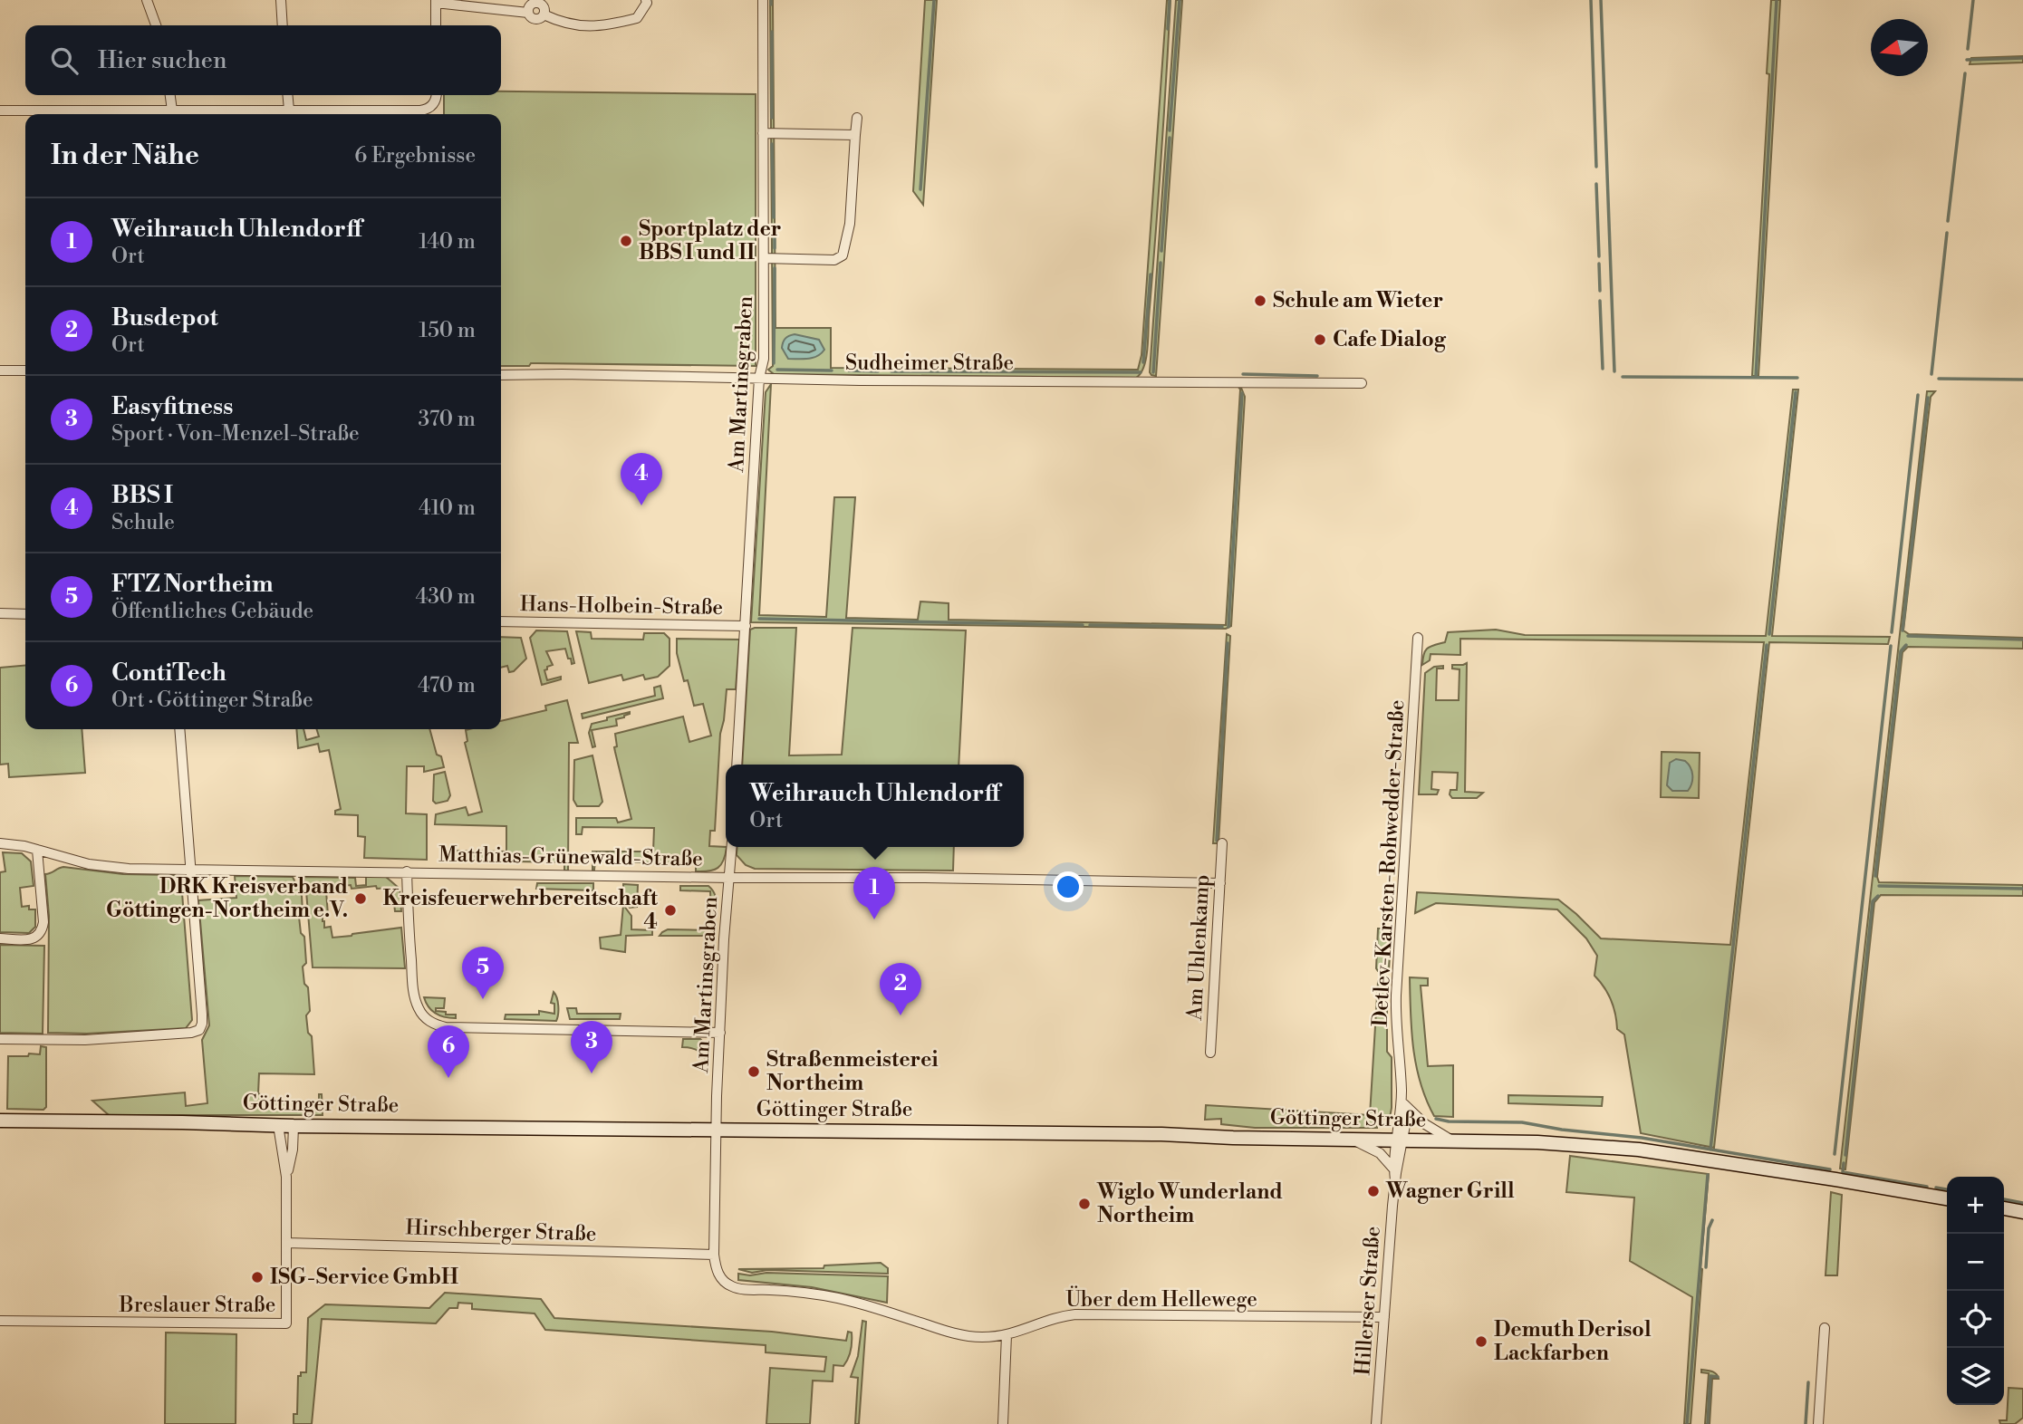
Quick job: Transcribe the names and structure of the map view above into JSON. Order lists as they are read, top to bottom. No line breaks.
{"streets":{"main road":["Göttinger Straße"],"street":["Sudheimer Straße","Am Martinsgraben","Hans-Holbein-Straße","Matthias-Grünewald-Straße","Detlev-Karsten-Rohwedder-Straße","Am Uhlenkamp","Hirschberger Straße","Über dem Hellewege","Hillerser Straße","Breslauer Straße"]},"crossings":[["Sudheimer Straße","Am Martinsgraben"],["Am Martinsgraben","Hans-Holbein-Straße"],["Am Martinsgraben","Matthias-Grünewald-Straße"],["Am Martinsgraben","Göttinger Straße"],["Am Martinsgraben","Über dem Hellewege"],["Matthias-Grünewald-Straße","Am Uhlenkamp"],["Detlev-Karsten-Rohwedder-Straße","Göttinger Straße"],["Detlev-Karsten-Rohwedder-Straße","Hillerser Straße"],["Göttinger Straße","Über dem Hellewege"],["Göttinger Straße","Hillerser Straße"],["Göttinger Straße","Breslauer Straße"],["Hirschberger Straße","Über dem Hellewege"],["Hirschberger Straße","Breslauer Straße"],["Über dem Hellewege","Hillerser Straße"]],"places":["Sportplatz der BBS I und II","Schule am Wieter","Cafe Dialog","DRK Kreisverband Göttingen-Northeim e.V.","Kreisfeuerwehrbereitschaft 4","Straßenmeisterei Northeim","Wagner Grill","Wiglo Wunderland Northeim","ISG-Service GmbH","Demuth Derisol Lackfarben"],"north":"left","page":{"search":"Hier suchen","heading":["In der Nähe","6 Ergebnisse"],"list":[{"mark":"1","name":"Weihrauch Uhlendorff","note":"Ort","value":"140 m"},{"mark":"2","name":"Busdepot","note":"Ort","value":"150 m"},{"mark":"3","name":"Easyfitness","note":"Sport · Von-Menzel-Straße","value":"370 m"},{"mark":"4","name":"BBS I","note":"Schule","value":"410 m"},{"mark":"5","name":"FTZ Northeim","note":"Öffentliches Gebäude","value":"430 m"},{"mark":"6","name":"ContiTech","note":"Ort · Göttinger Straße","value":"470 m"}],"pins":["4","1","5","2","3","6"],"popup":["Weihrauch Uhlendorff","Ort"],"map_buttons":["+","−"]}}
